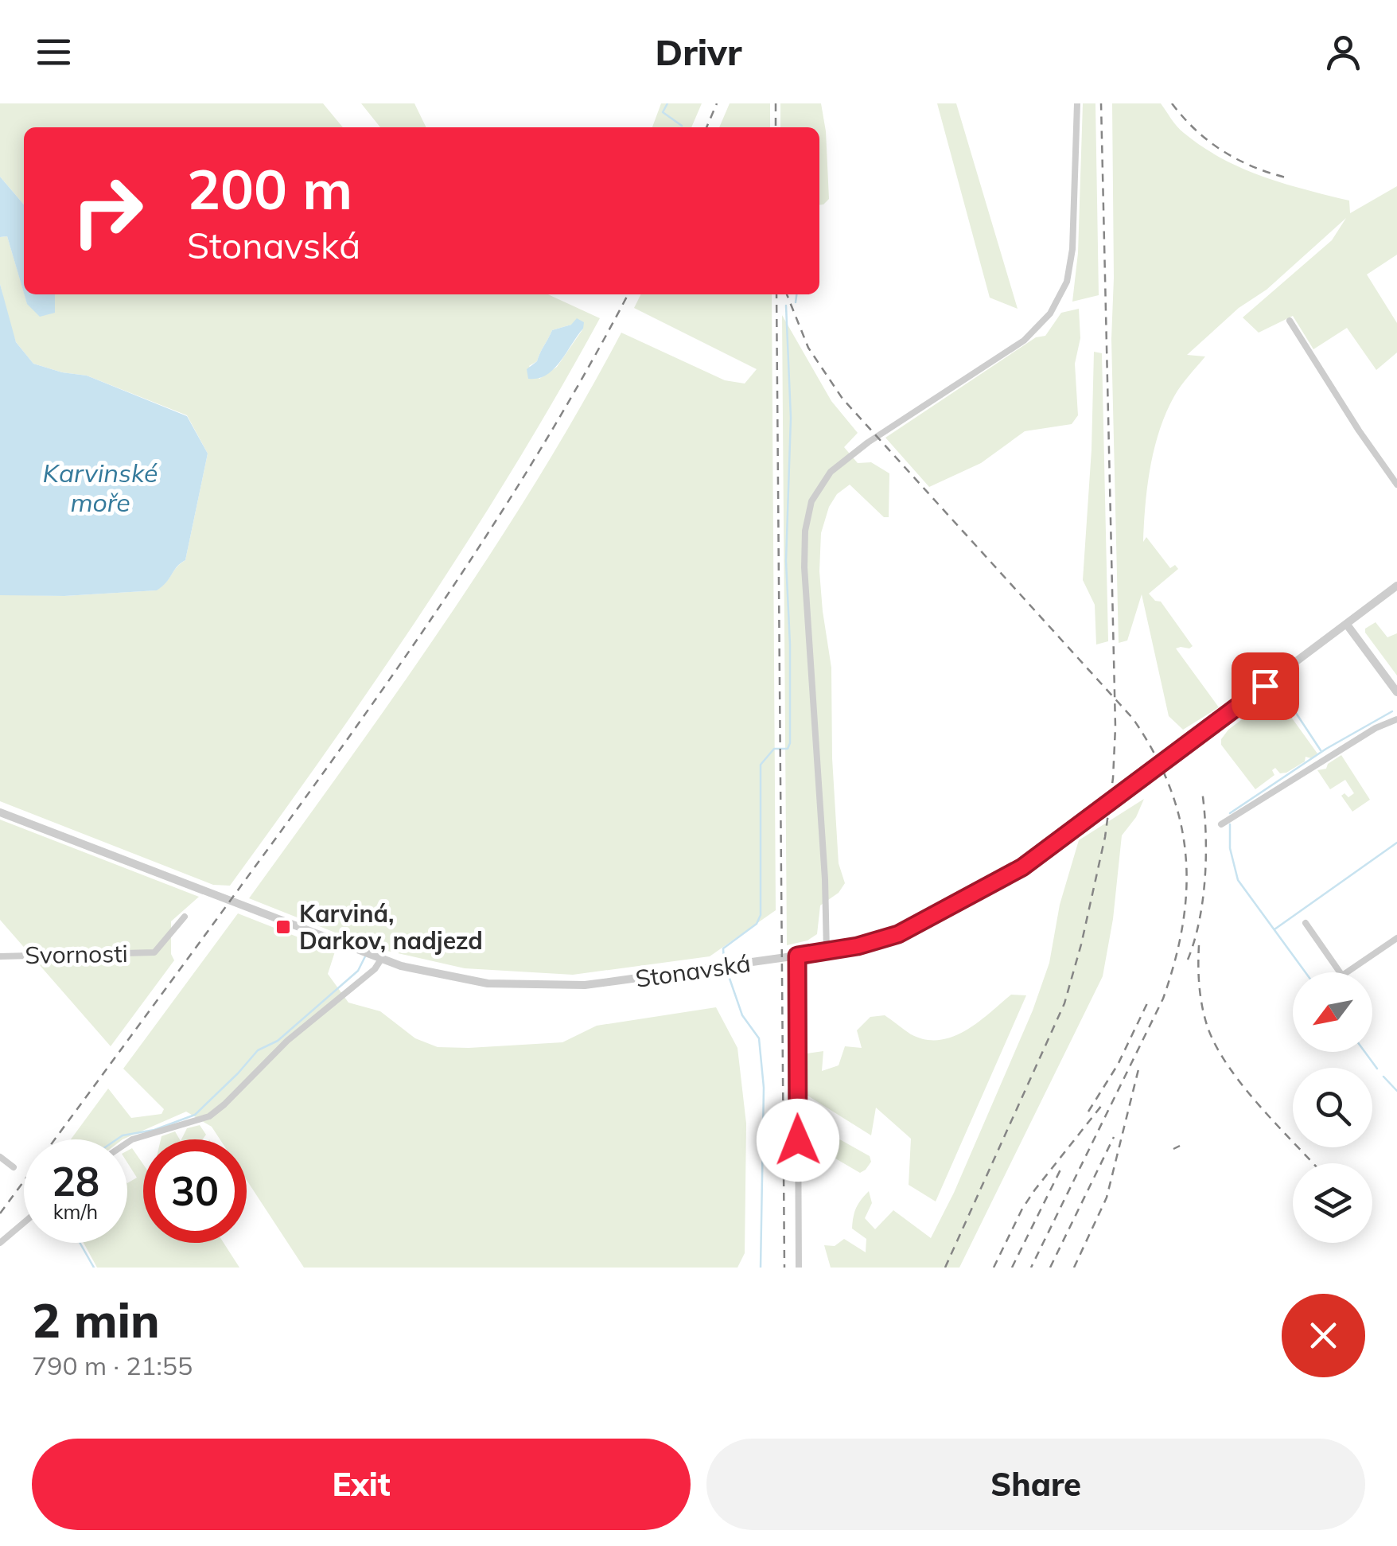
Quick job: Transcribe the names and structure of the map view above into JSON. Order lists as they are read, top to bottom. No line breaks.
{"streets":{"street":["Svornosti","Stonavská"]},"water":["Karvinské moře"],"places":{"transit":["Karviná, Darkov, nadjezd"]},"north":"bottom left","page":{"header":"Drivr","turn":["200 m","Stonavská"],"speed":"28 km/h","limit":"30","heading":["2 min","790 m · 21:55"],"buttons":["Exit","Share"]}}
